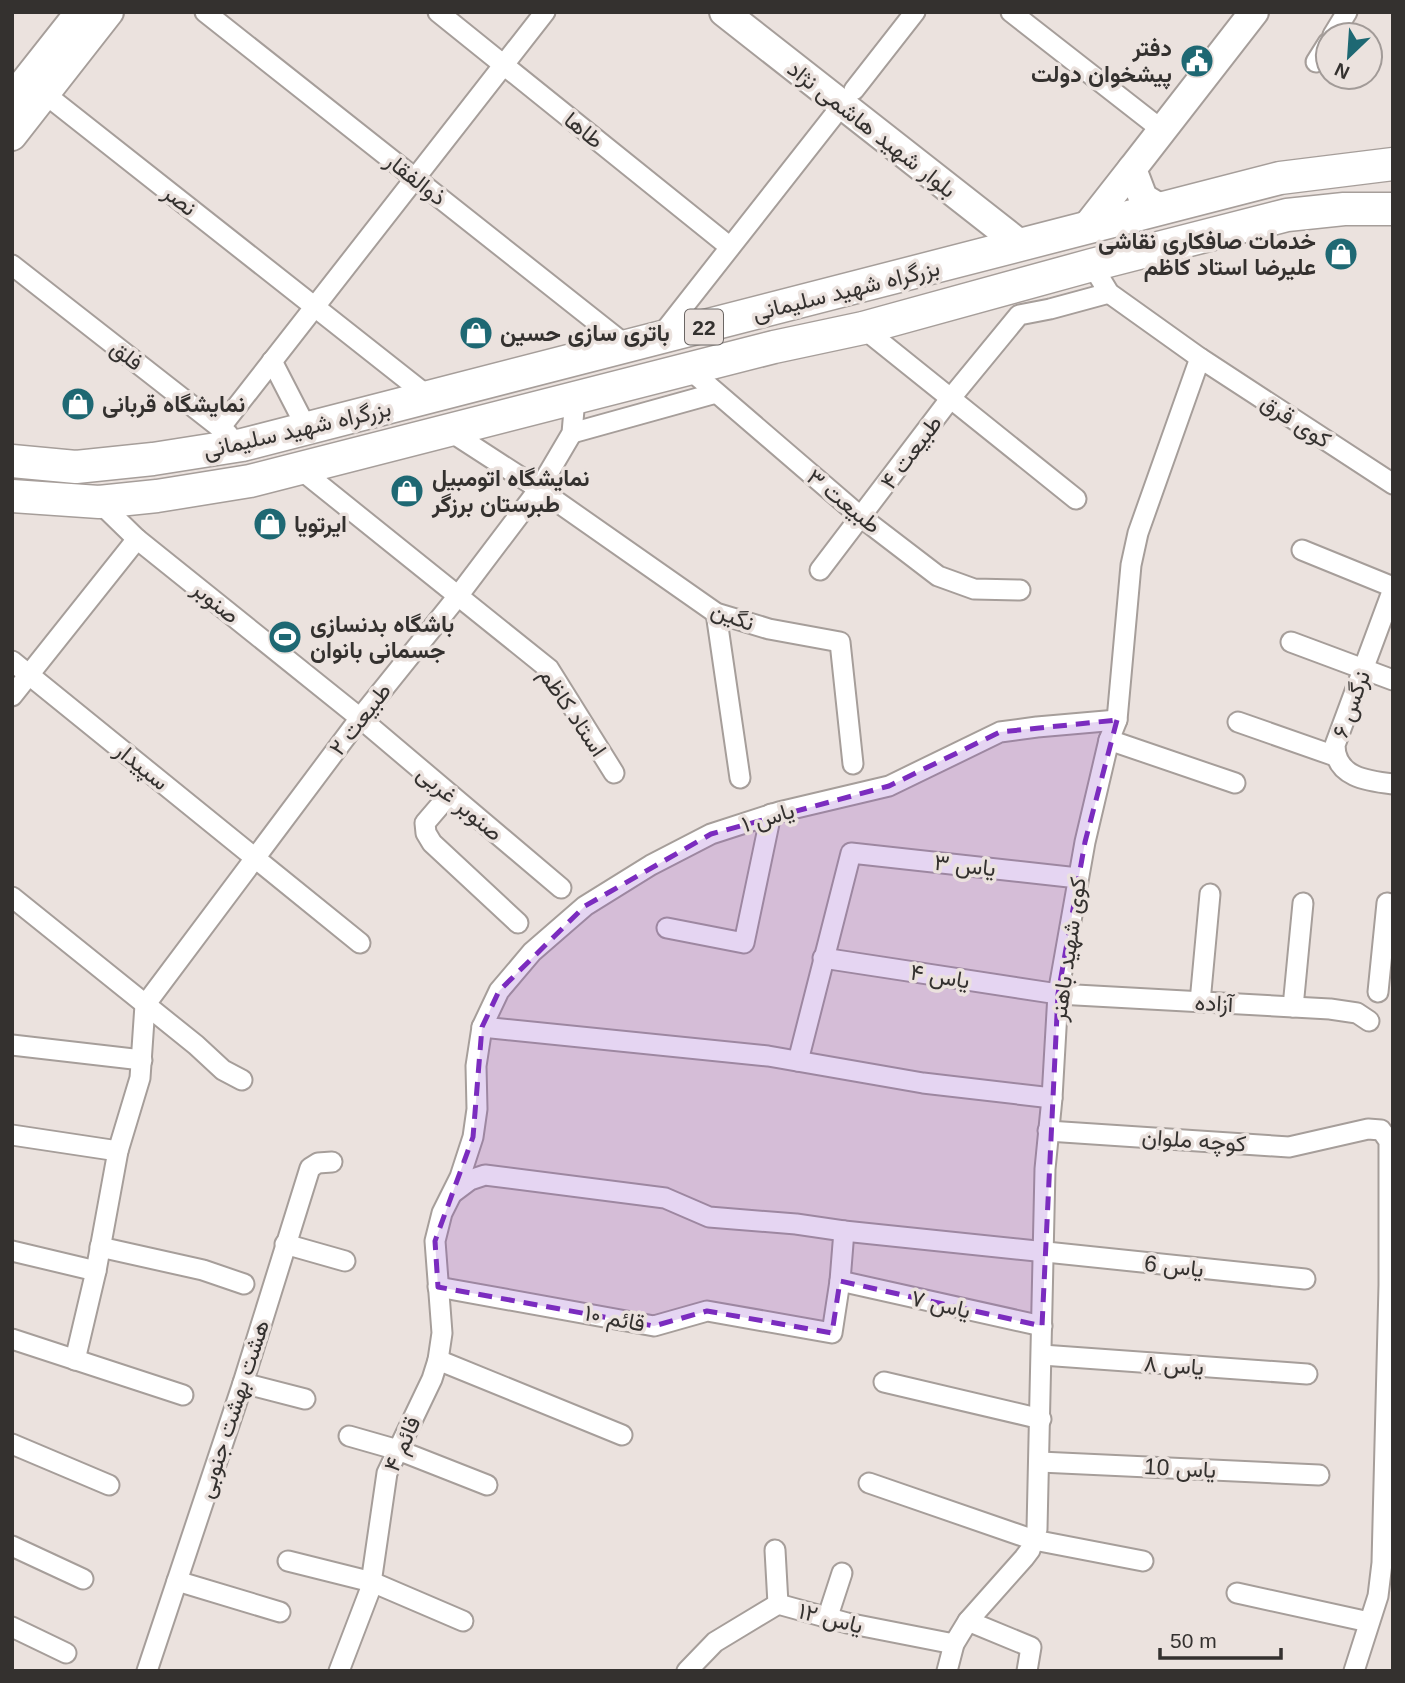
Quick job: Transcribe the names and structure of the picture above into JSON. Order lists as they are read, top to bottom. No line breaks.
{"streets":{"highway":["بزرگراه شهید سلیمانی","22"],"main road":["بلوار شهید هاشمی نژاد"],"street":["طاها","ذوالفقار","نصر","فلق","کوی قرق","طبیعت ۴","طبیعت ٣","صنوبر","نگین","نرگس ۶","استاد کاظم","طبیعت ۲","سپیدار","صنوبر غربی","یاس ۱","یاس ۳","کوی شهید باهنر","یاس ۴","آزاده","کوچه ملوان","یاس 6","یاس ۷","قائم ۱۰","یاس ۸","هشت بهشت جنوبی","قائم ۴","یاس 10","یاس ۱۲"]},"crossings":[["بلوار شهید هاشمی نژاد","بزرگراه شهید سلیمانی"],["ذوالفقار","بزرگراه شهید سلیمانی"],["نصر","بزرگراه شهید سلیمانی"],["بزرگراه شهید سلیمانی","فلق"],["بزرگراه شهید سلیمانی","طبیعت ۴"],["بزرگراه شهید سلیمانی","طبیعت ٣"],["بزرگراه شهید سلیمانی","صنوبر"],["بزرگراه شهید سلیمانی","نگین"],["بزرگراه شهید سلیمانی","استاد کاظم"],["کوی قرق","کوی شهید باهنر"],["طبیعت ۴","طبیعت ٣"],["صنوبر","طبیعت ۲"],["صنوبر","صنوبر غربی"],["نگین","طبیعت ۲"],["استاد کاظم","طبیعت ۲"],["طبیعت ۲","سپیدار"],["طبیعت ۲","صنوبر غربی"],["یاس ۱","کوی شهید باهنر"],["یاس ۱","یاس 6"],["یاس ۱","قائم ۴"],["یاس ۳","کوی شهید باهنر"],["یاس ۳","یاس ۴"],["کوی شهید باهنر","یاس ۴"],["کوی شهید باهنر","آزاده"],["کوی شهید باهنر","کوچه ملوان"],["کوی شهید باهنر","یاس 6"],["کوی شهید باهنر","یاس ۷"],["کوی شهید باهنر","یاس ۸"],["کوی شهید باهنر","یاس 10"],["کوی شهید باهنر","یاس ۱۲"],["یاس ۴","آزاده"],["یاس 6","قائم ۴"],["یاس ۷","قائم ۱۰"],["قائم ۱۰","قائم ۴"]],"places":{"public building":["دفتر پیشخوان دولت"],"shop":["خدمات صافکاری نقاشی علیرضا استاد کاظم","باتری سازی حسین","نمایشگاه قربانی","نمایشگاه اتومبیل طبرستان برزگر","ایرتویا"],"sports":["باشگاه بدنسازی جسمانی بانوان"]},"scale_bar":"50 m","north":"bottom left"}
